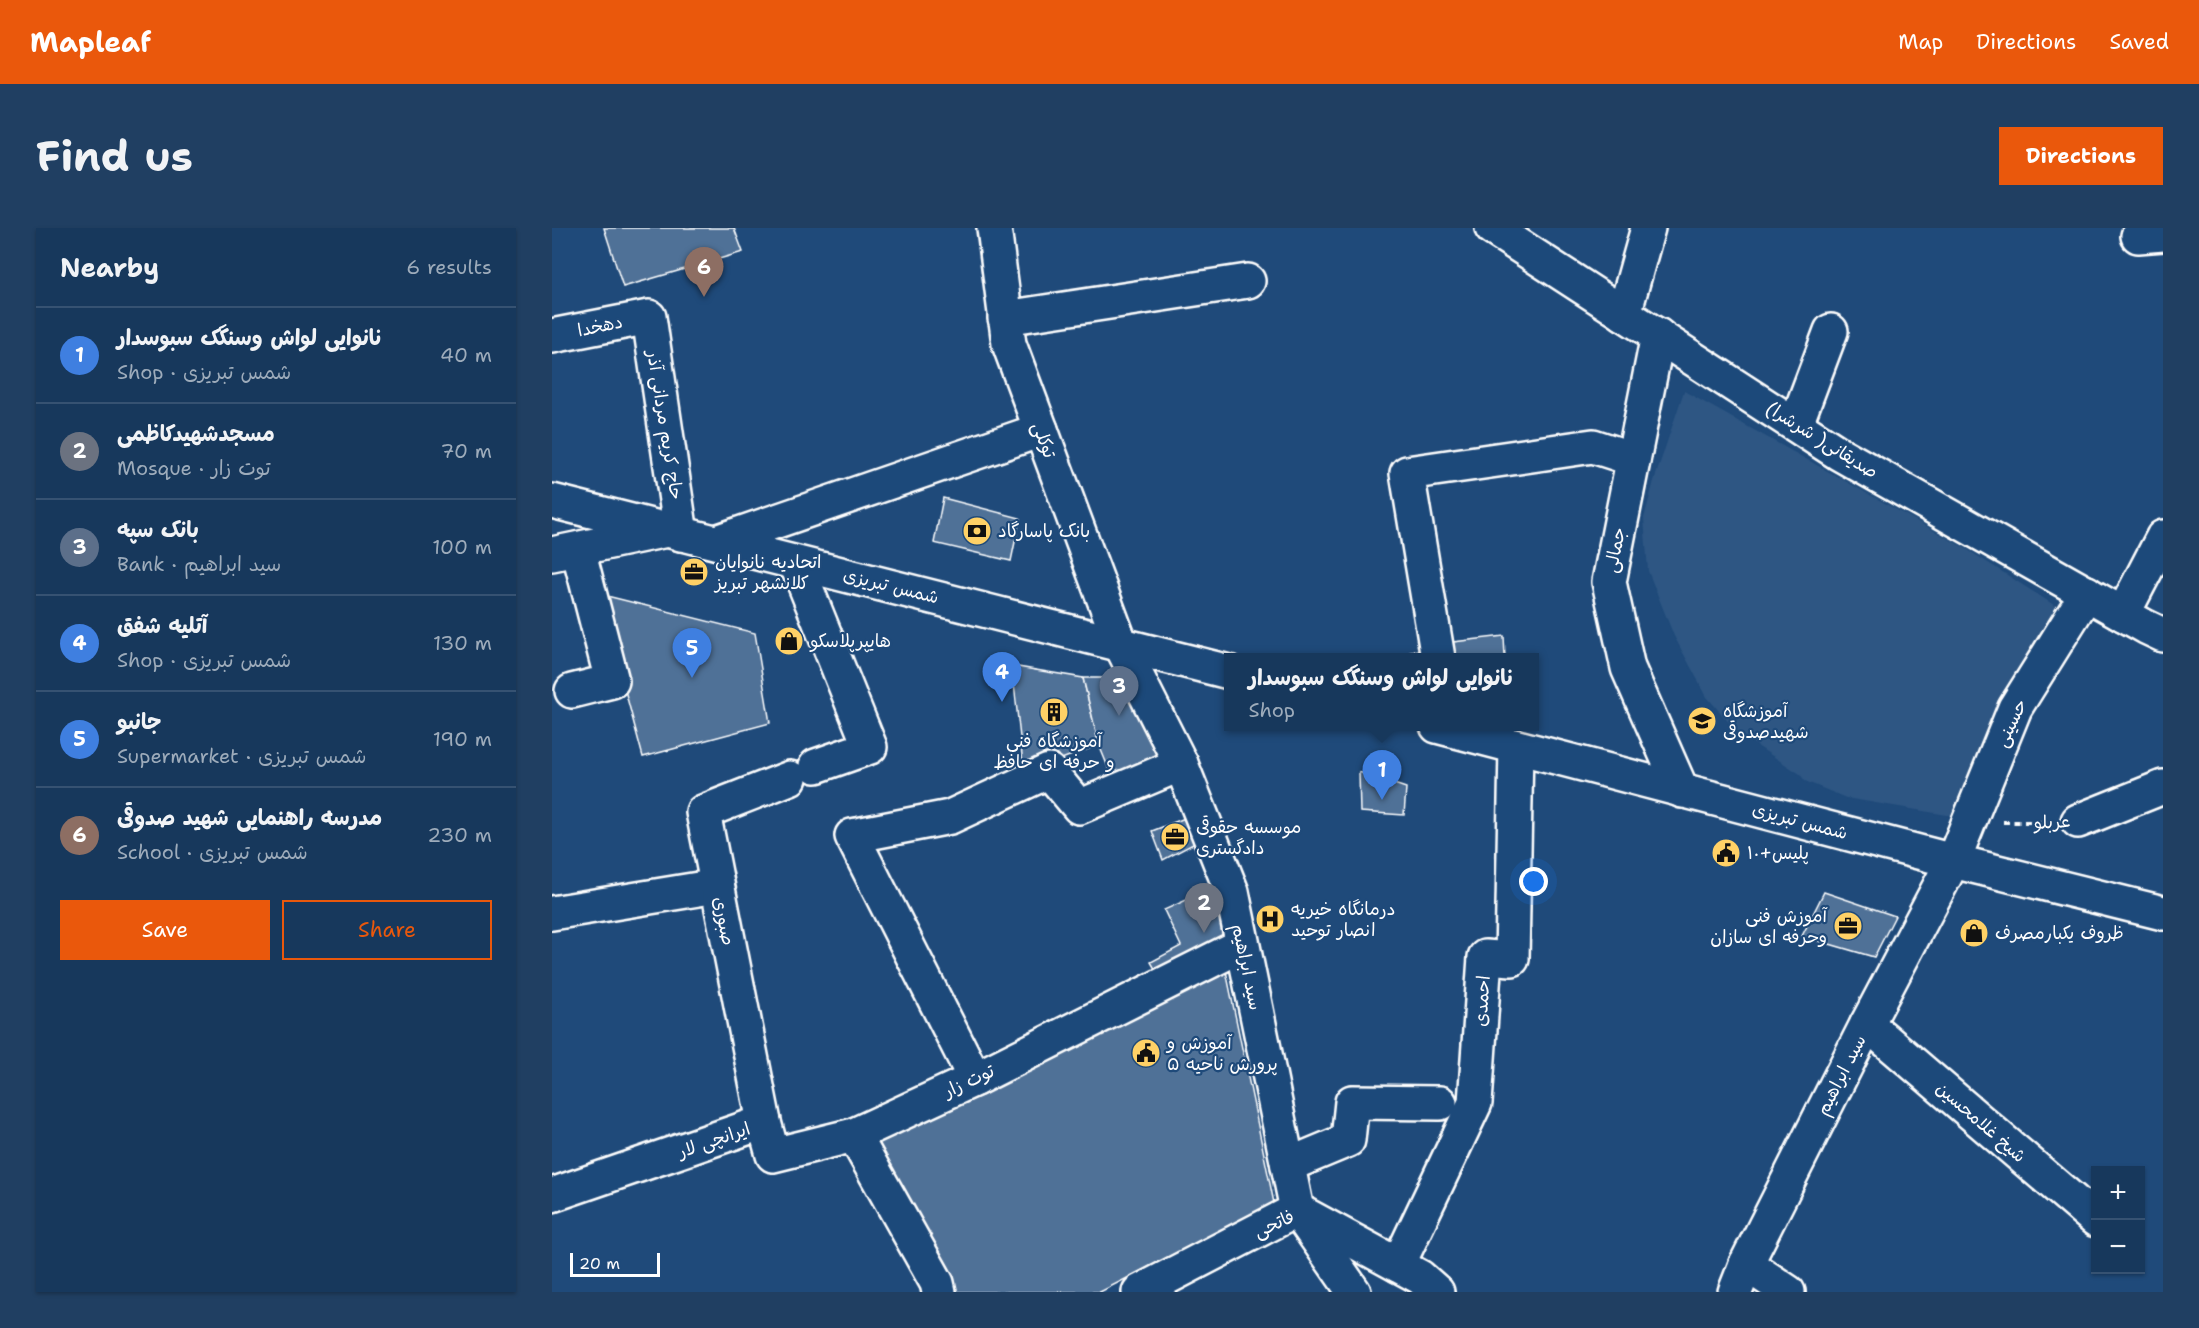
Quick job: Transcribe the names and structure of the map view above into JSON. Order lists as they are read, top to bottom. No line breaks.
{"streets":{"street":["دهخدا","حاج کریم مردانی آذر","توکلی","(شرشرا )صدیقانی","جمالی","شمس تبریزی","حسینی","عربلو","صبوری","سید ابراهیم","احمدی","توت زار","شیخ غلامحسین","ایرانچی لار","فاتحی"]},"crossings":[["دهخدا","حاج کریم مردانی آذر"],["حاج کریم مردانی آذر","شمس تبریزی"],["توکلی","شمس تبریزی"],["توکلی","سید ابراهیم"],["(شرشرا )صدیقانی","جمالی"],["(شرشرا )صدیقانی","حسینی"],["جمالی","شمس تبریزی"],["شمس تبریزی","حسینی"],["شمس تبریزی","صبوری"],["شمس تبریزی","سید ابراهیم"],["شمس تبریزی","احمدی"],["حسینی","عربلو"],["حسینی","سید ابراهیم"],["صبوری","ایرانچی لار"],["سید ابراهیم","توت زار"],["سید ابراهیم","شیخ غلامحسین"],["سید ابراهیم","فاتحی"],["احمدی","فاتحی"],["توت زار","ایرانچی لار"]],"places":{"bank":["بانک پاسارگاد"],"office":["اتحادیه نانوایان کلانشهر تبریز","موسسه حقوقی دادگستری","آموزش فنی وحرفه ای سازان"],"shop":["هایپرپلاسکو","ظروف یکبارمصرف"],"building":["آموزشگاه فنی و حرفه ای حافظ"],"school or university":["آموزشگاه شهیدصدوقی"],"public building":["پلیس+۱۰","آموزش و پرورش ناحیه ۵"],"hospital":["درمانگاه خیریه انصار توحید"]},"scale_bar":"20 m","page":{"header":"Mapleaf","nav":["Map","Directions","Saved"],"buttons":["Directions",["Save","Share"]],"title":"Find us","heading":["Nearby","6 results"],"pins":["6","5","4","3","1","2"],"list":[{"mark":"1","name":"نانوایی لواش وسنگک سبوسدار","note":"Shop · شمس تبریزی","value":"40 m"},{"mark":"2","name":"مسجدشهیدکاظمی","note":"Mosque · توت زار","value":"70 m"},{"mark":"3","name":"بانک سپه","note":"Bank · سید ابراهیم","value":"100 m"},{"mark":"4","name":"آتلیه شفق","note":"Shop · شمس تبریزی","value":"130 m"},{"mark":"5","name":"جانبو","note":"Supermarket · شمس تبریزی","value":"190 m"},{"mark":"6","name":"مدرسه راهنمایی شهید صدوقی","note":"School · شمس تبریزی","value":"230 m"}],"popup":["نانوایی لواش وسنگک سبوسدار","Shop"],"map_buttons":["+","−"],"scale":"20 m"}}
